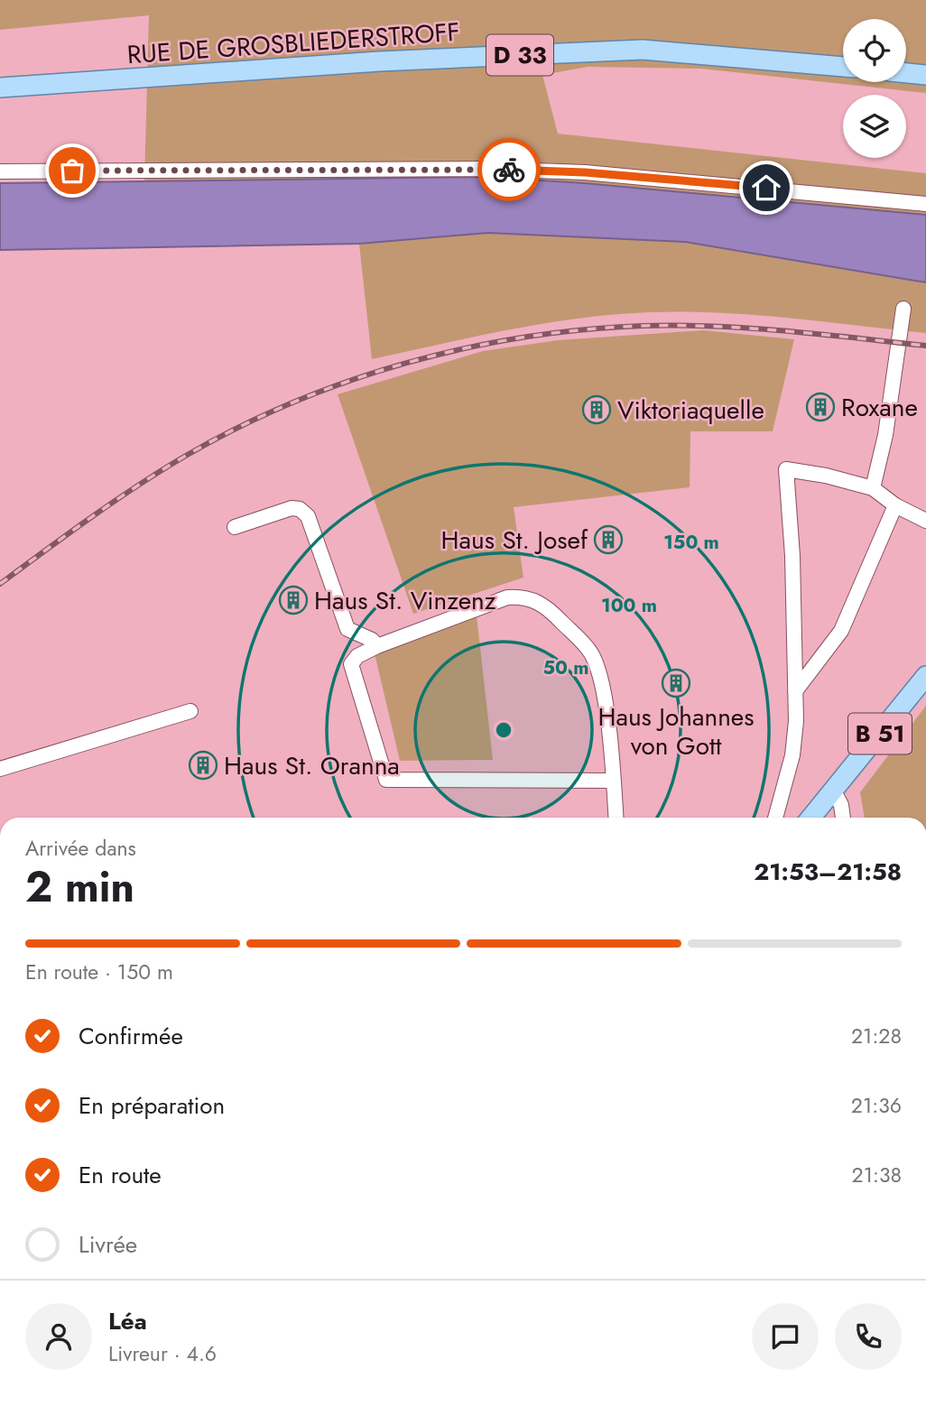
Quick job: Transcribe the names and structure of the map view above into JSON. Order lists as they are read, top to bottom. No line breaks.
{"streets":{"main road":["RUE DE GROSBLIEDERSTROFF","D 33","B 51"]},"places":{"building":["Roxane","Viktoriaquelle","Haus St. Josef","Haus St. Vinzenz","Haus Johannes von Gott","Haus St. Oranna"]},"page":{"heading":["2 min","Arrivée dans","21:53–21:58"],"panel":["Léa","Livreur · 4.6"],"bar":"En route · 150 m","list":[["Confirmée","21:28"],["En préparation","21:36"],["En route","21:38"],"Livrée"]},"rings":["150 m","100 m","50 m"]}
